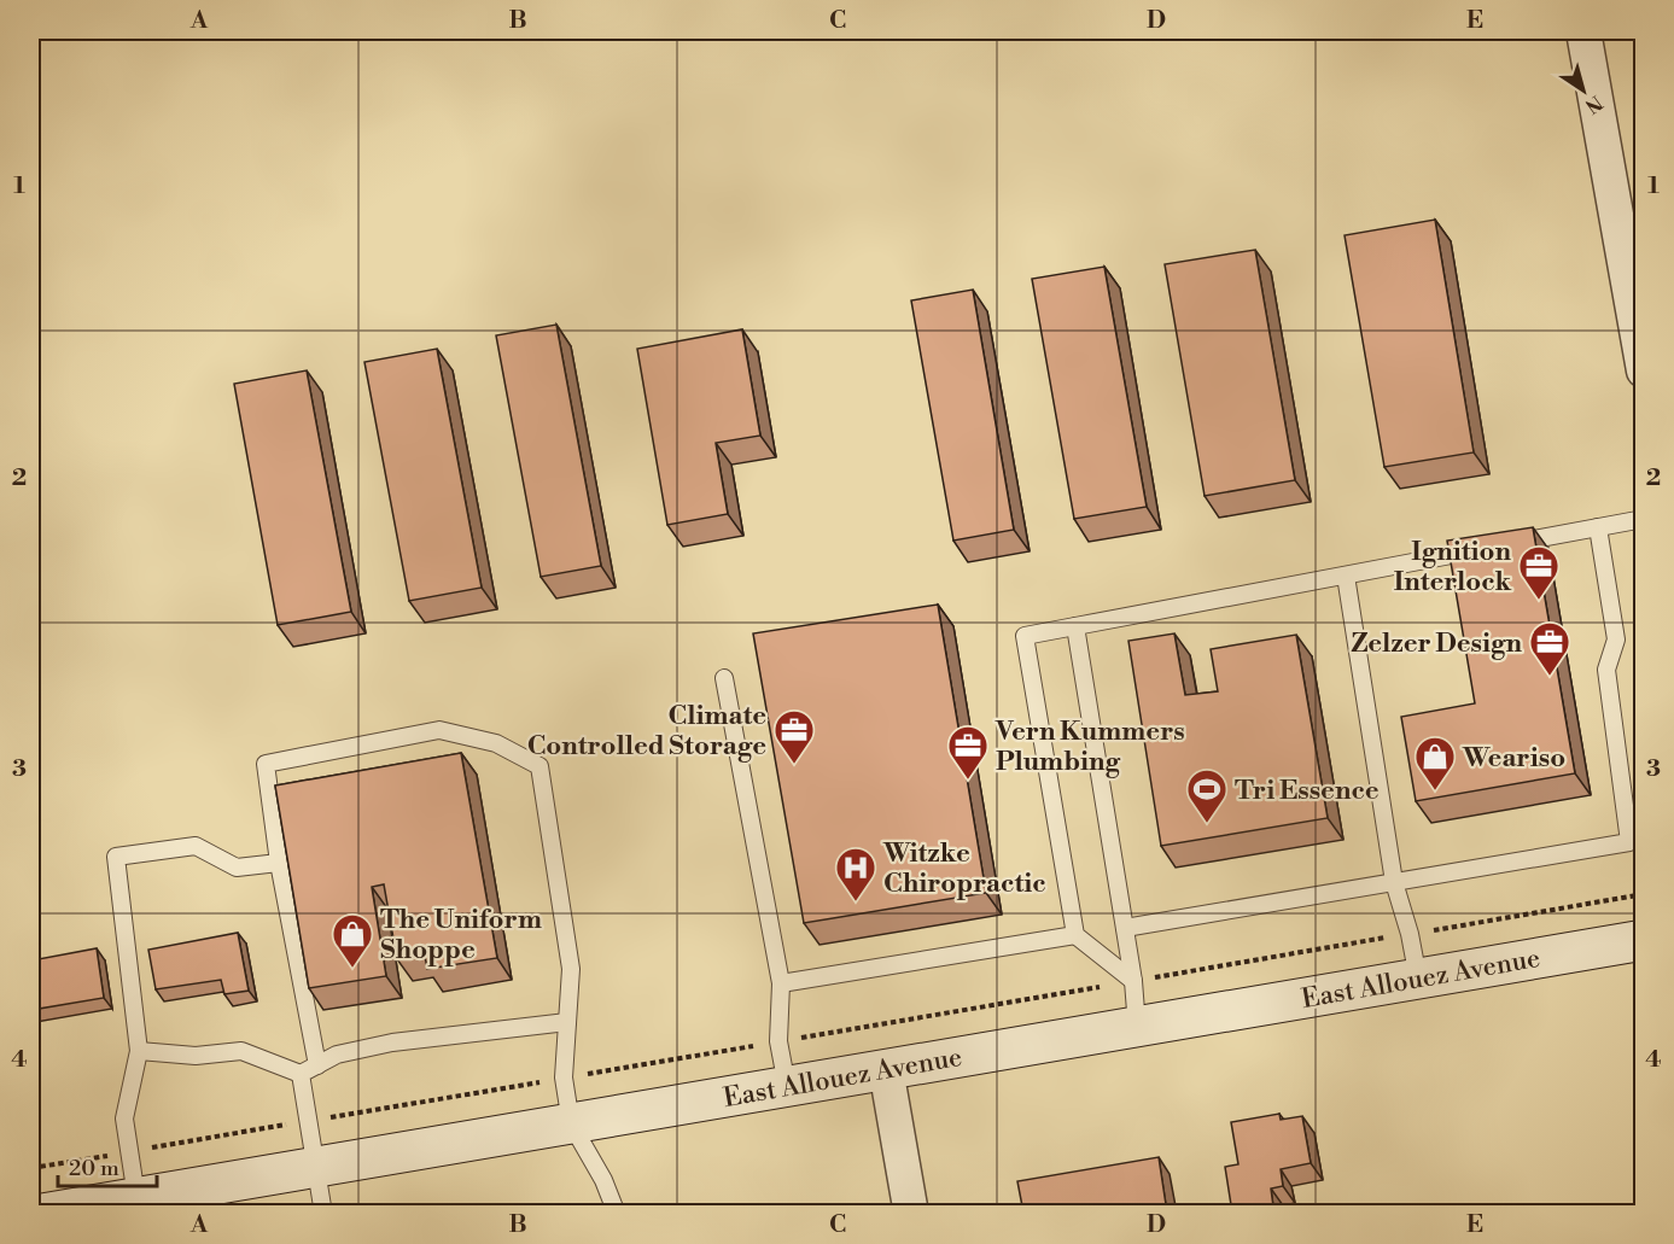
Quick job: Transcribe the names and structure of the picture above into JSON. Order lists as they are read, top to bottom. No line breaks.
{"streets":{"street":["East Allouez Avenue"]},"places":{"office":["Ignition Interlock","Zelzer Design","Climate Controlled Storage","Vern Kummers Plumbing"],"shop":["Weariso","The Uniform Shoppe"],"sports":["Tri Essence"],"hospital":["Witzke Chiropractic"]},"scale_bar":"20 m","north":"bottom right","grid":{"columns":["A","B","C","D","E"],"rows":["1","2","3","4"]}}
